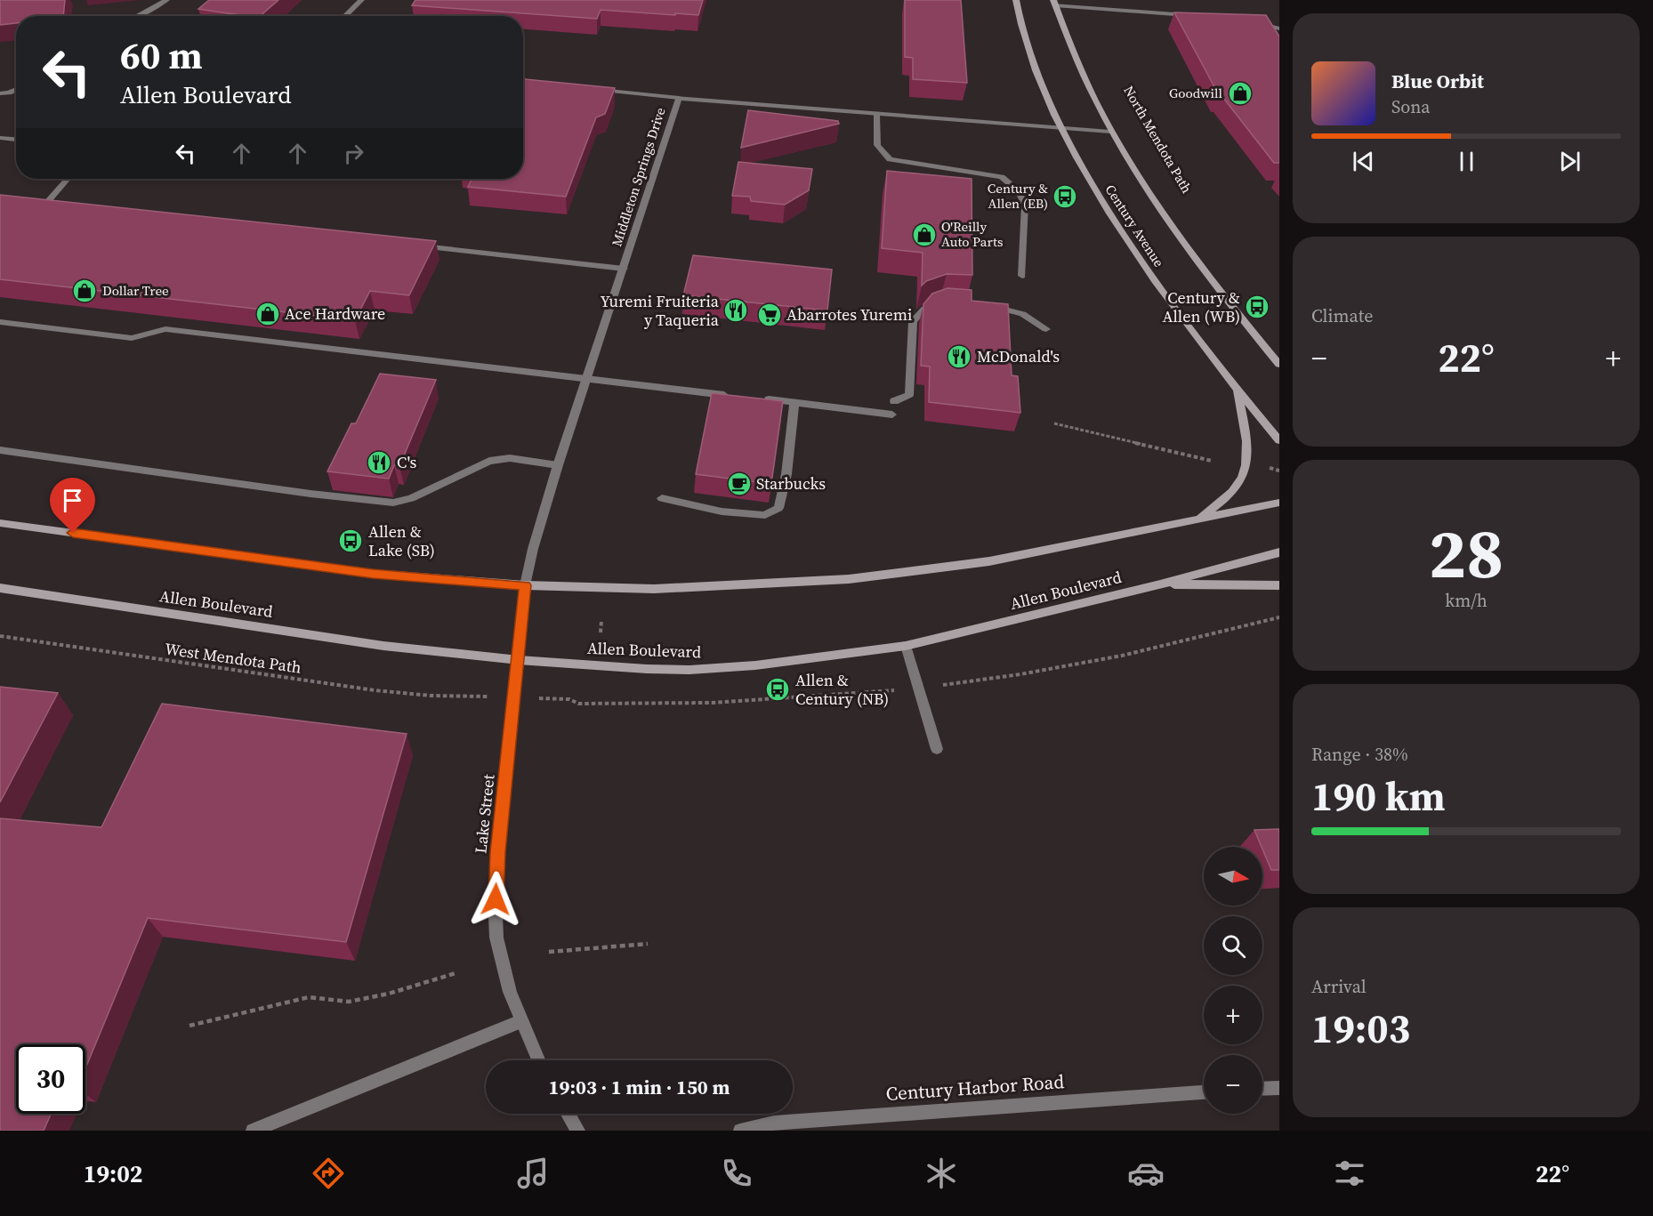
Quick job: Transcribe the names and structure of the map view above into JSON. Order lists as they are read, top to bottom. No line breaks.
{"streets":{"main road":["Century Avenue","Allen Boulevard"],"street":["Middleton Springs Drive","Lake Street","Century Harbor Road"],"path":["West Mendota Path"]},"crossings":[["Middleton Springs Drive","Century Avenue"],["Middleton Springs Drive","Lake Street"],["Allen Boulevard","Lake Street"]],"places":{"shop":["Goodwill","O'Reilly Auto Parts","Dollar Tree","Ace Hardware"],"bus stop":["Century & Allen (EB)","Century & Allen (WB)","Allen & Lake (SB)","Allen & Century (NB)"],"restaurant":["Yuremi Fruiteria y Taqueria","McDonald's","C's"],"supermarket":["Abarrotes Yuremi"],"cafe":["Starbucks"]},"north":"right","page":{"turn":["60 m","Allen Boulevard"],"song":["Blue Orbit","Sona"],"tile":["Climate",["28","km/h"],["Range · 38%","190 km"],["Arrival","19:03"]],"heat":["−","22°","+"],"map_buttons":["+","−"],"limit":"30","trip":"19:03 · 1 min · 150 m","tabs":["19:02","22°"]}}
